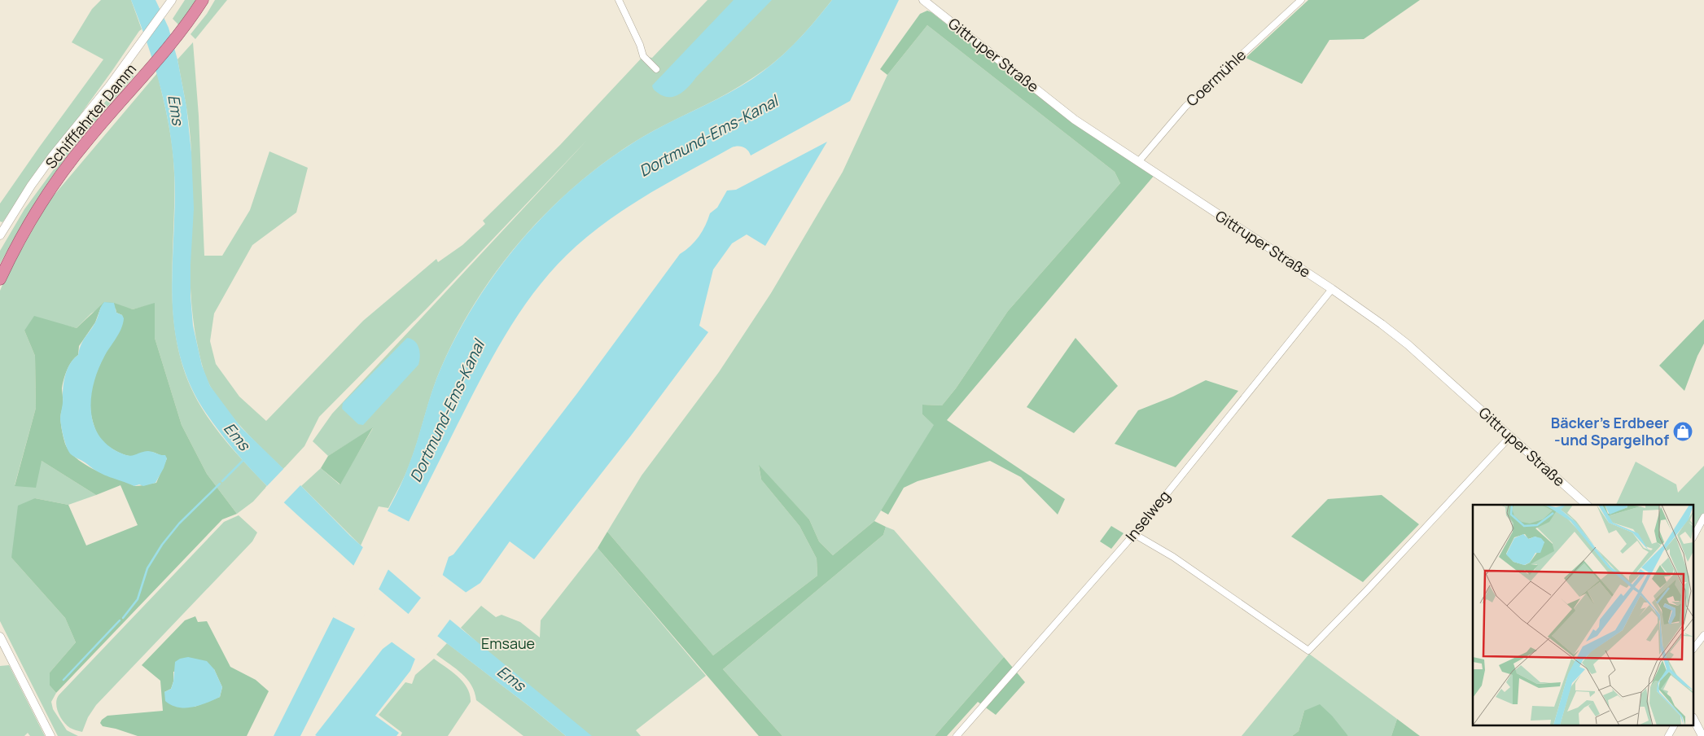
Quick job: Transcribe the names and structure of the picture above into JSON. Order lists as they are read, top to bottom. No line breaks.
{"streets":{"highway":["Schifffahrter Damm"],"street":["Gittruper Straße","Coermühle","Inselweg"]},"crossings":[["Gittruper Straße","Coermühle"],["Gittruper Straße","Inselweg"]],"water":["Ems","Dortmund-Ems-Kanal"],"parks":["Emsaue"],"places":{"shop":["Bäcker's Erdbeer -und Spargelhof"]}}
